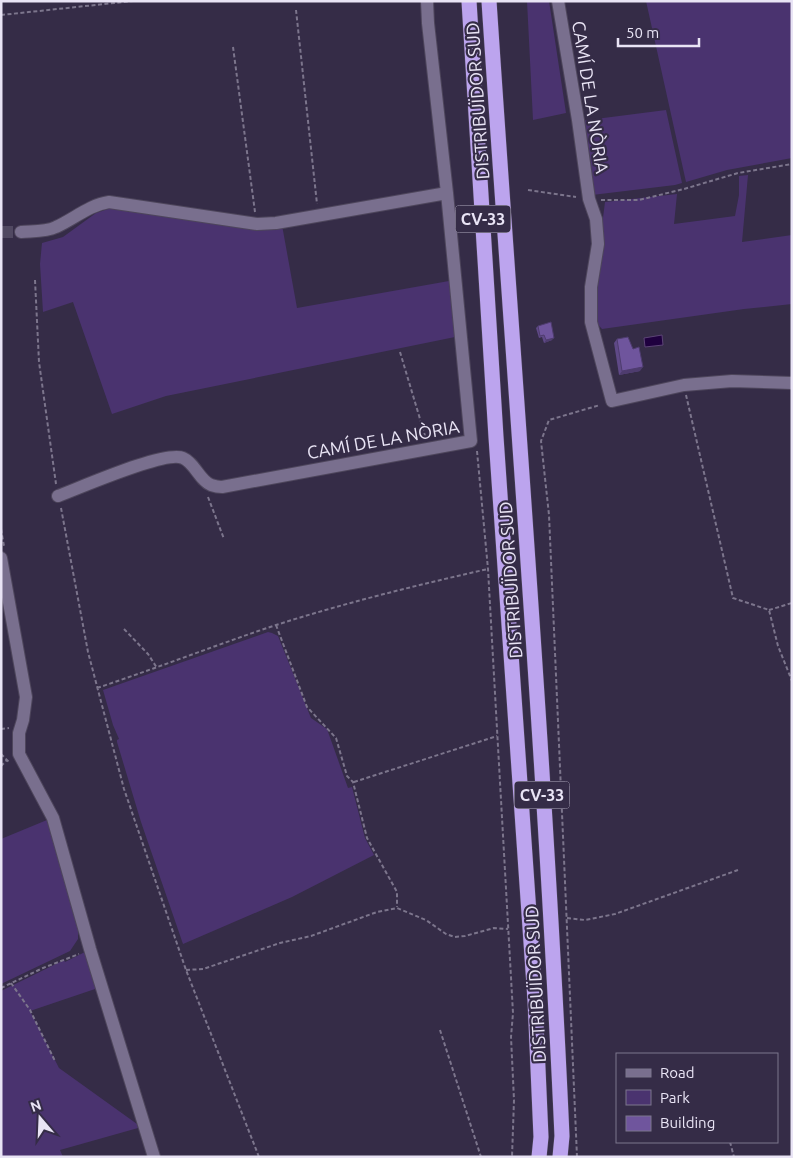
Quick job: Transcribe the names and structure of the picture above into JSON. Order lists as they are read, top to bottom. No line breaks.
{"streets":{"highway":["DISTRIBUÏDOR SUD","CV-33"],"street":["CAMÍ DE LA NÒRIA"]},"legend":["Road","Park","Building"],"scale_bar":"50 m","north":"top"}
